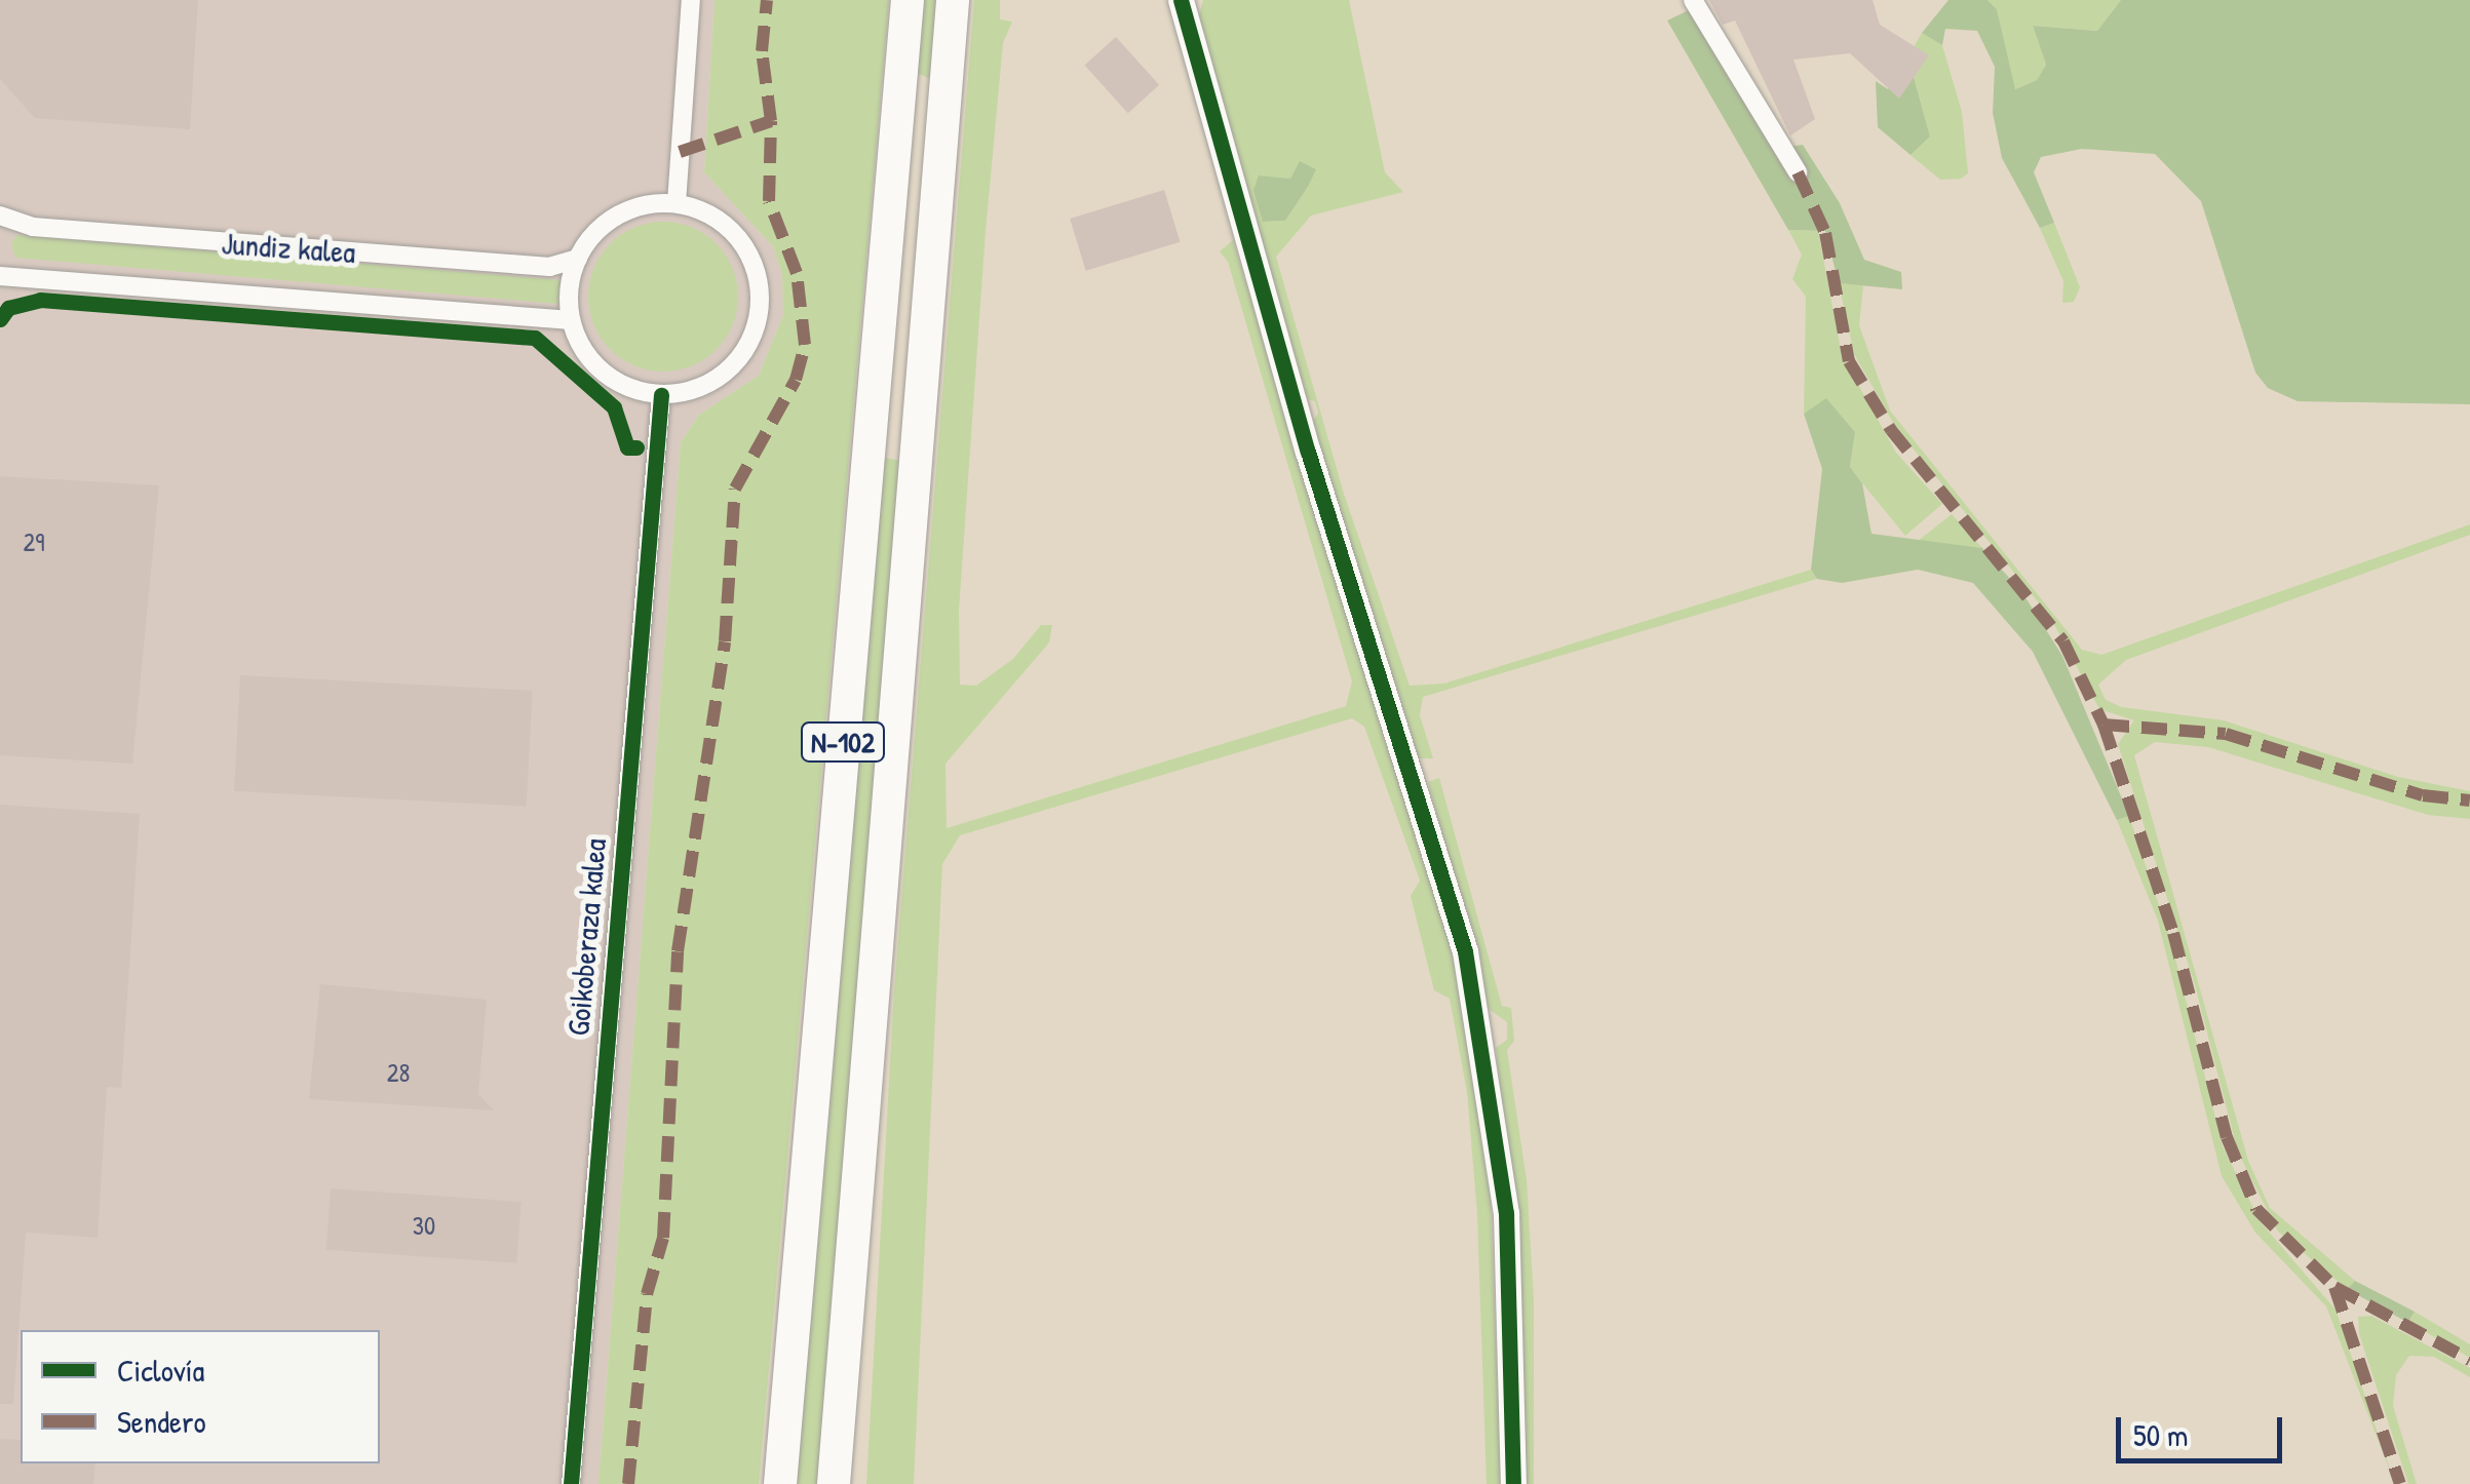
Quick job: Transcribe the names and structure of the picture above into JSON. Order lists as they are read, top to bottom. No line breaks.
{"streets":{"highway":["N-102"],"street":["Jundiz kalea","Goikoberaza kalea"]},"crossings":[["Jundiz kalea","Goikoberaza kalea"]],"house_numbers":["29","28","30"],"legend":["Ciclovía","Sendero"],"scale_bar":"50 m"}
